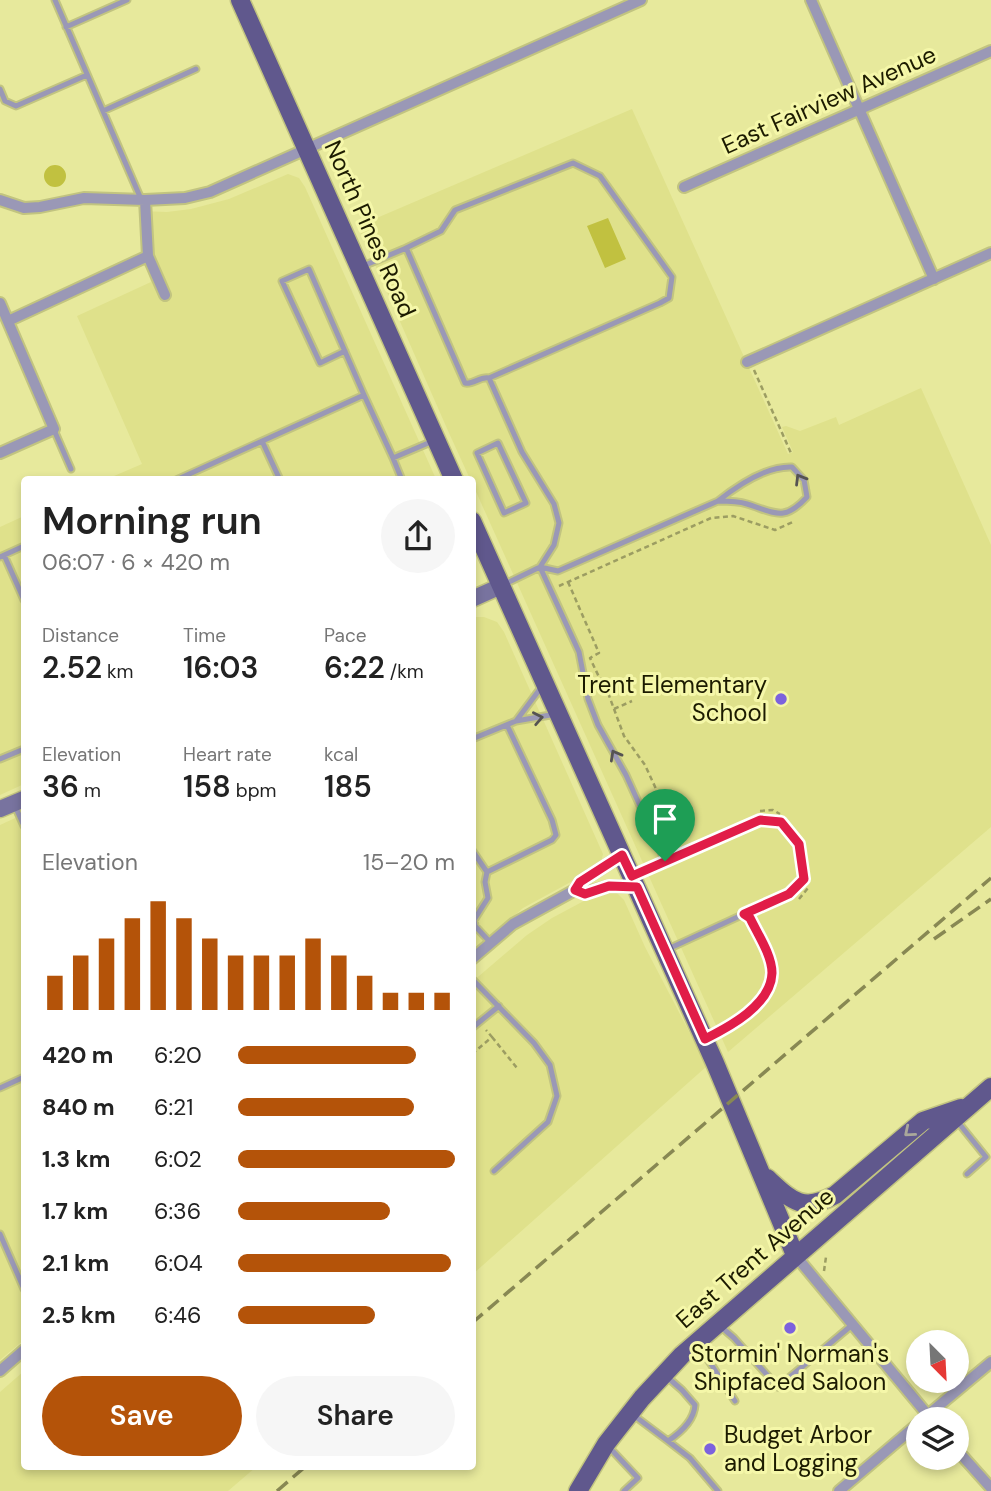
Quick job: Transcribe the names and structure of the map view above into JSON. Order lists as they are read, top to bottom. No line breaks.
{"streets":{"main road":["North Pines Road","East Trent Avenue"],"street":["East Fairview Avenue"]},"places":["Trent Elementary School","Stormin' Norman's Shipfaced Saloon","Budget Arbor and Logging"],"north":"bottom right","page":{"heading":["Morning run","06:07 · 6 × 420 m"],"stats":[["Distance","2.52 km"],["Time","16:03"],["Pace","6:22 /km"],["Elevation","36 m"],["Heart rate","158 bpm"],["kcal","185"]],"chart":["Elevation","15–20 m"],"list":[{"name":"420 m","note":"6:20"},{"name":"840 m","note":"6:21"},{"name":"1.3 km","note":"6:02"},{"name":"1.7 km","note":"6:36"},{"name":"2.1 km","note":"6:04"},{"name":"2.5 km","note":"6:46"}],"buttons":["Save","Share"]}}
